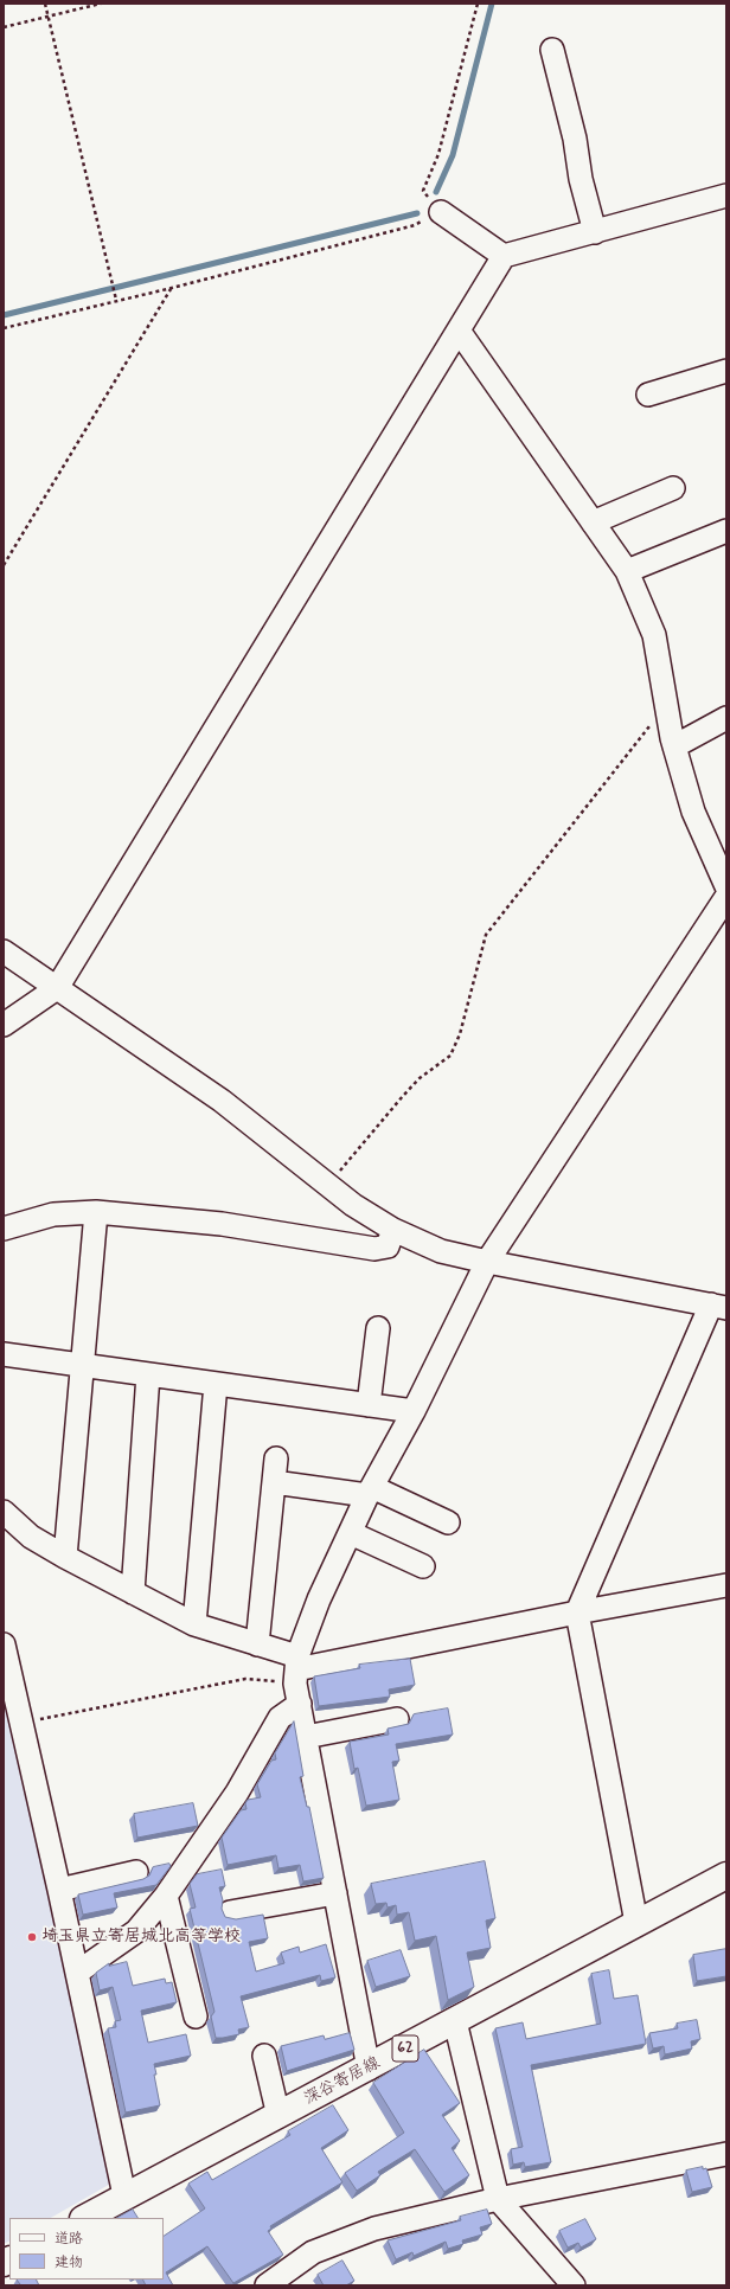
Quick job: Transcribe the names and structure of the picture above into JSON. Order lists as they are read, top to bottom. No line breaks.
{"streets":{"main road":["62","深谷寄居線"]},"places":["埼玉県立寄居城北高等学校"],"legend":["道路","建物"]}
